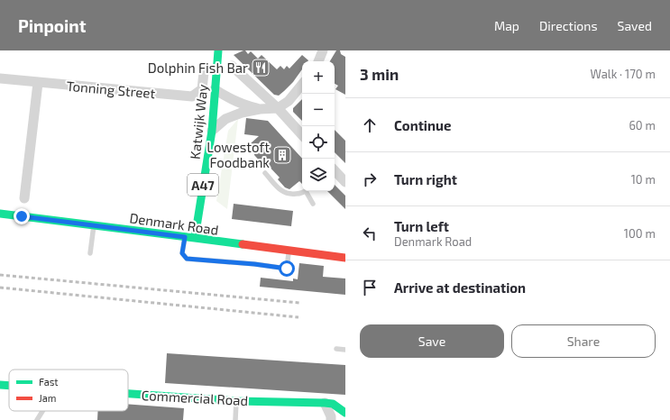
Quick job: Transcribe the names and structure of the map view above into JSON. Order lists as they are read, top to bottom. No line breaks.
{"streets":{"main road":["Katwijk Way","A47","Denmark Road","Commercial Road"],"street":["Tonning Street"]},"crossings":[["Katwijk Way","Denmark Road"]],"places":{"restaurant":["Dolphin Fish Bar"],"building":["Lowestoft Foodbank"]},"legend":["Fast","Jam"],"page":{"header":"Pinpoint","nav":["Map","Directions","Saved"],"heading":["3 min","Walk · 170 m"],"map_buttons":["+","−"],"list":[["Continue","60 m"],["Turn right","10 m"],["Turn left","Denmark Road","100 m"],"Arrive at destination"],"buttons":["Save","Share"]}}
